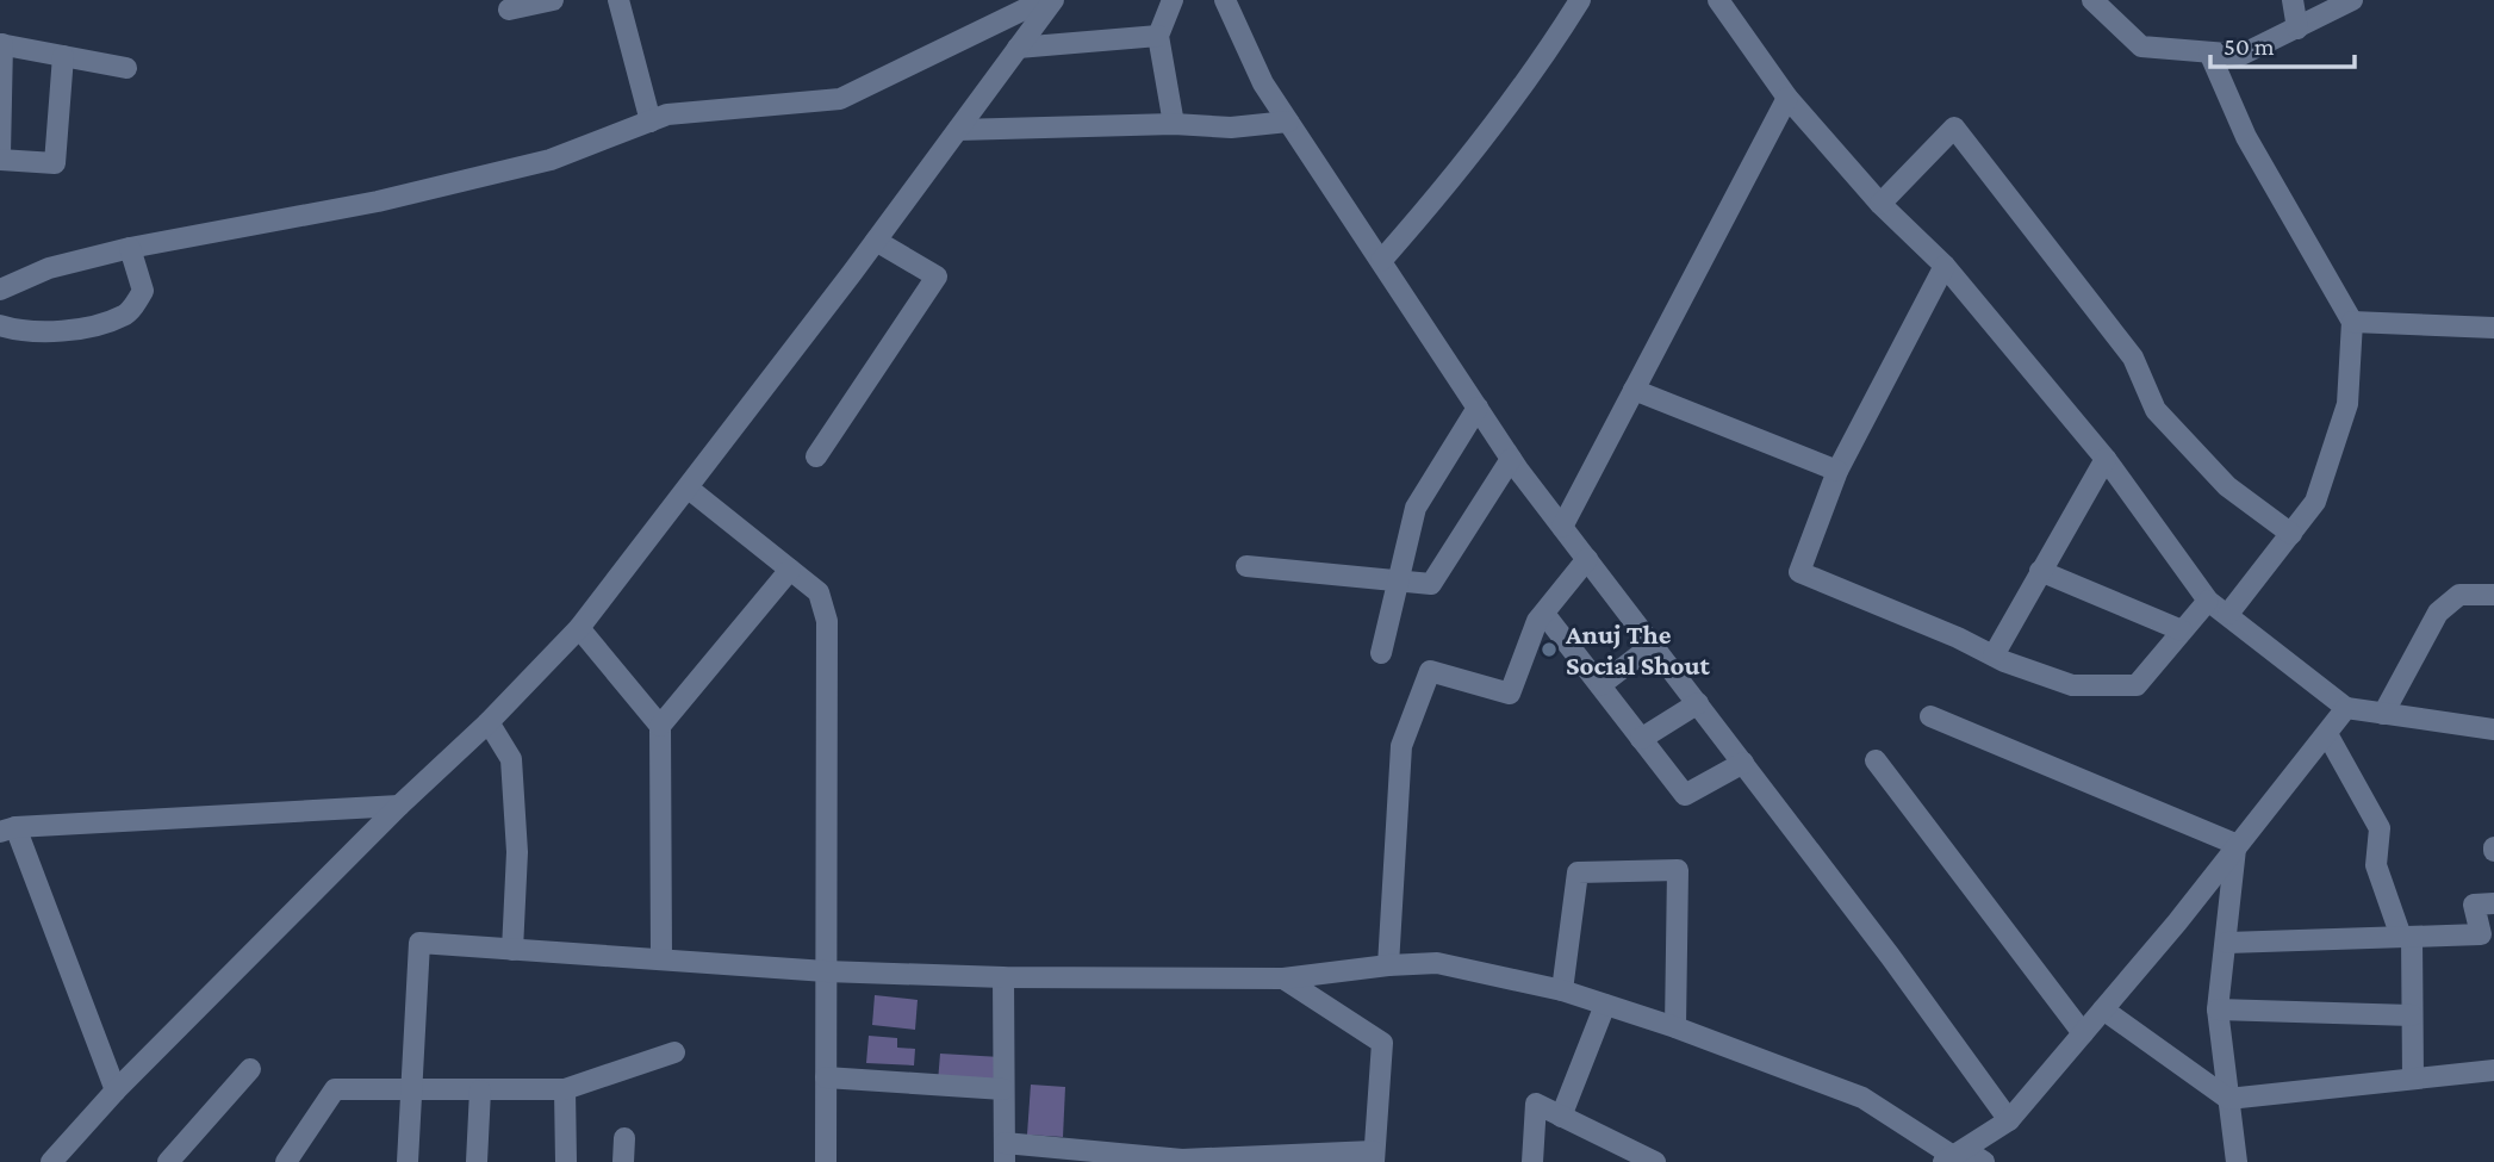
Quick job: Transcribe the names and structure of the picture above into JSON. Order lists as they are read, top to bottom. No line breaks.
{"places":["Anuj The Social Shout"],"scale_bar":"50 m"}
